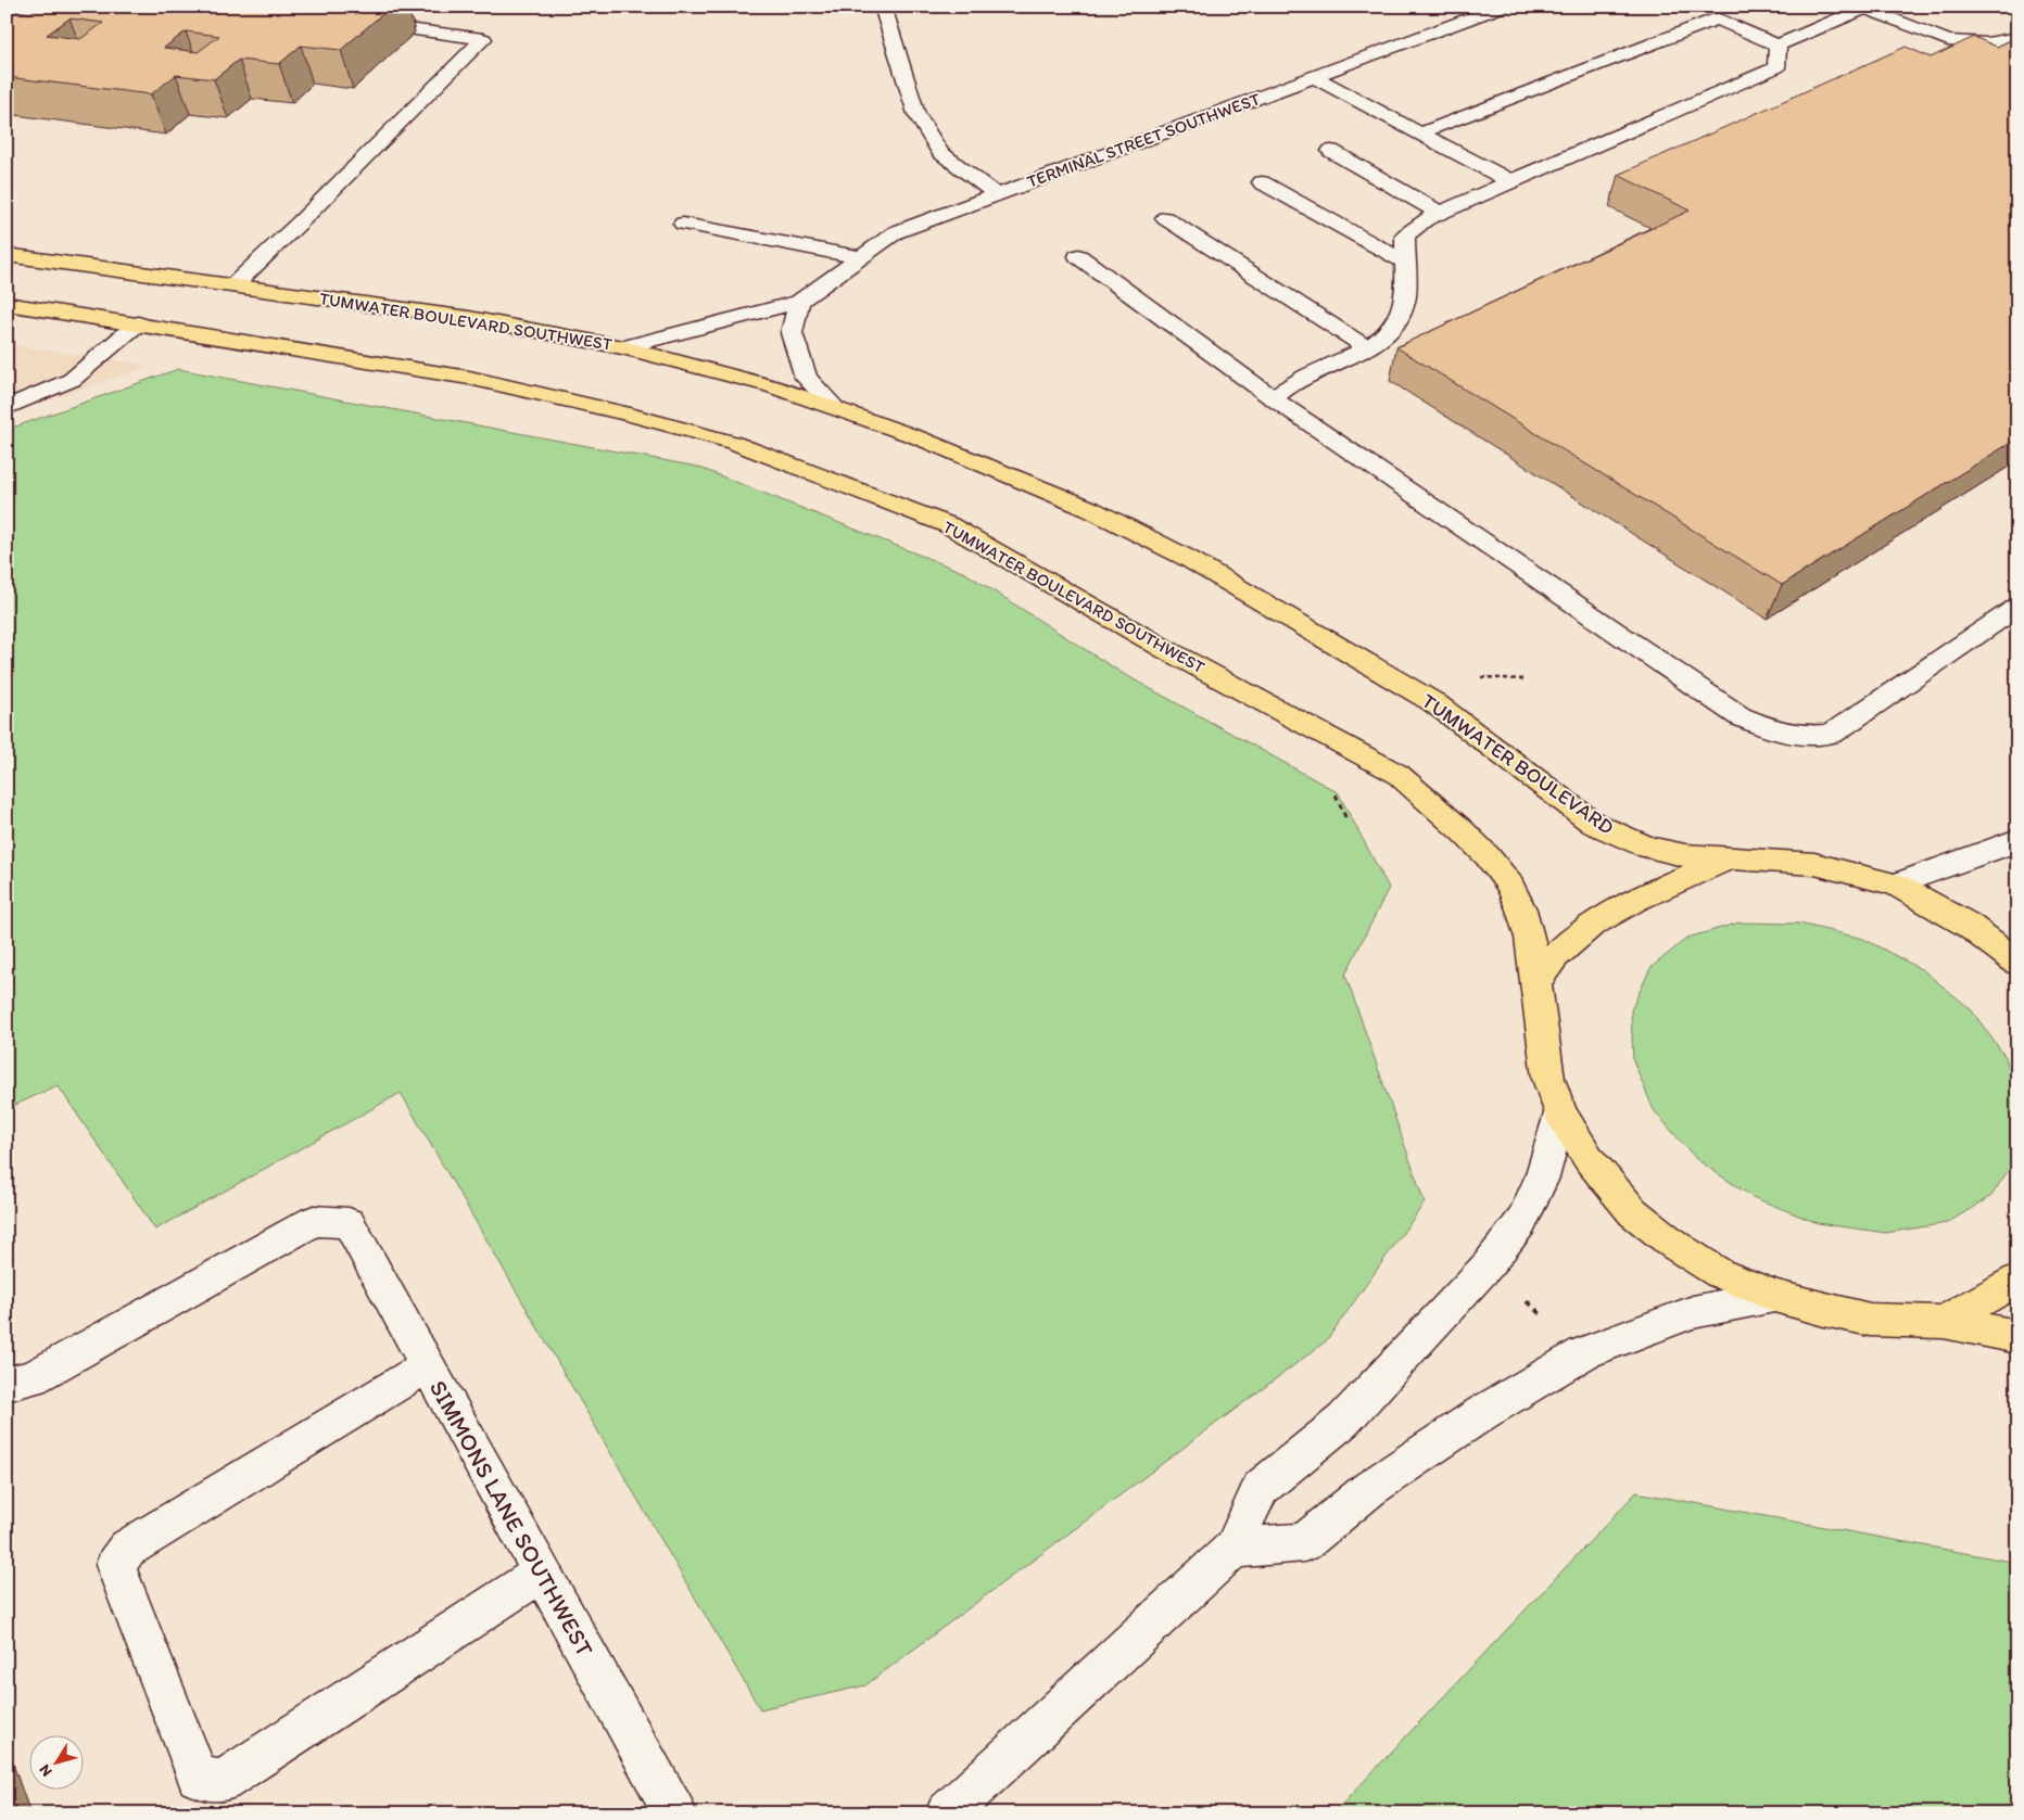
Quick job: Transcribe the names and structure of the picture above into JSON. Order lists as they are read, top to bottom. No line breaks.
{"streets":{"main road":["TUMWATER BOULEVARD SOUTHWEST","TUMWATER BOULEVARD"],"street":["TERMINAL STREET SOUTHWEST","SIMMONS LANE SOUTHWEST"]},"crossings":[["TERMINAL STREET SOUTHWEST","TUMWATER BOULEVARD SOUTHWEST"],["TUMWATER BOULEVARD SOUTHWEST","TUMWATER BOULEVARD"]],"north":"bottom left"}
